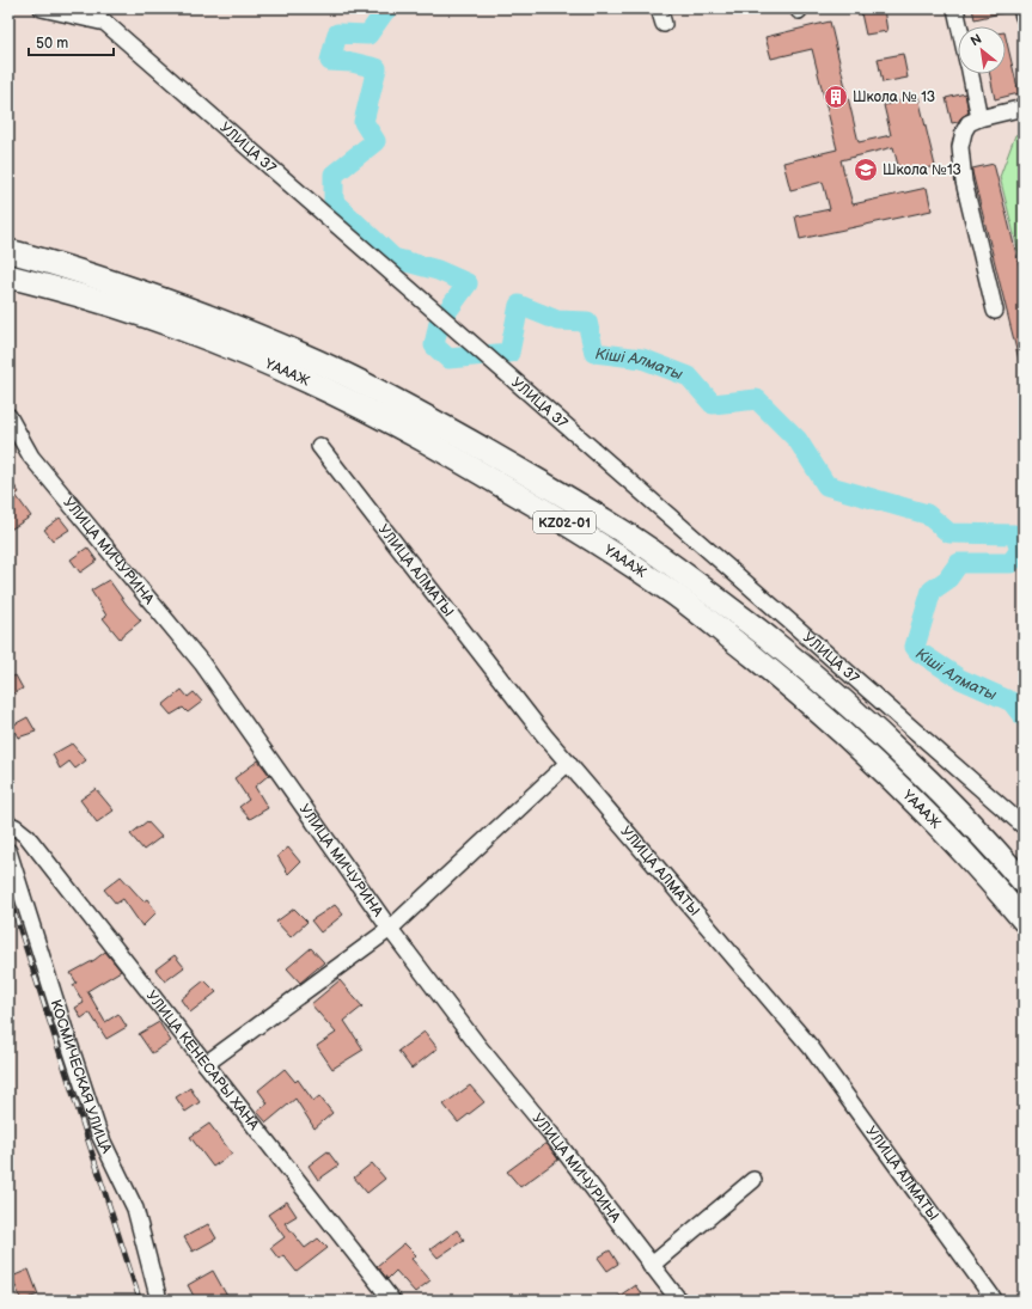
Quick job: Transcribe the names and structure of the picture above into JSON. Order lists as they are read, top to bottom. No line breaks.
{"streets":{"highway":["ҮАААЖ","KZ02-01"],"street":["УЛИЦА 37","УЛИЦА МИЧУРИНА","УЛИЦА АЛМАТЫ","УЛИЦА КЕНЕСАРЫ ХАНА","КОСМИЧЕСКАЯ УЛИЦА"]},"water":["Кіші Алматы"],"places":{"building":["Школа № 13"],"school or university":["Школа №13"]},"scale_bar":"50 m","north":"top left"}
